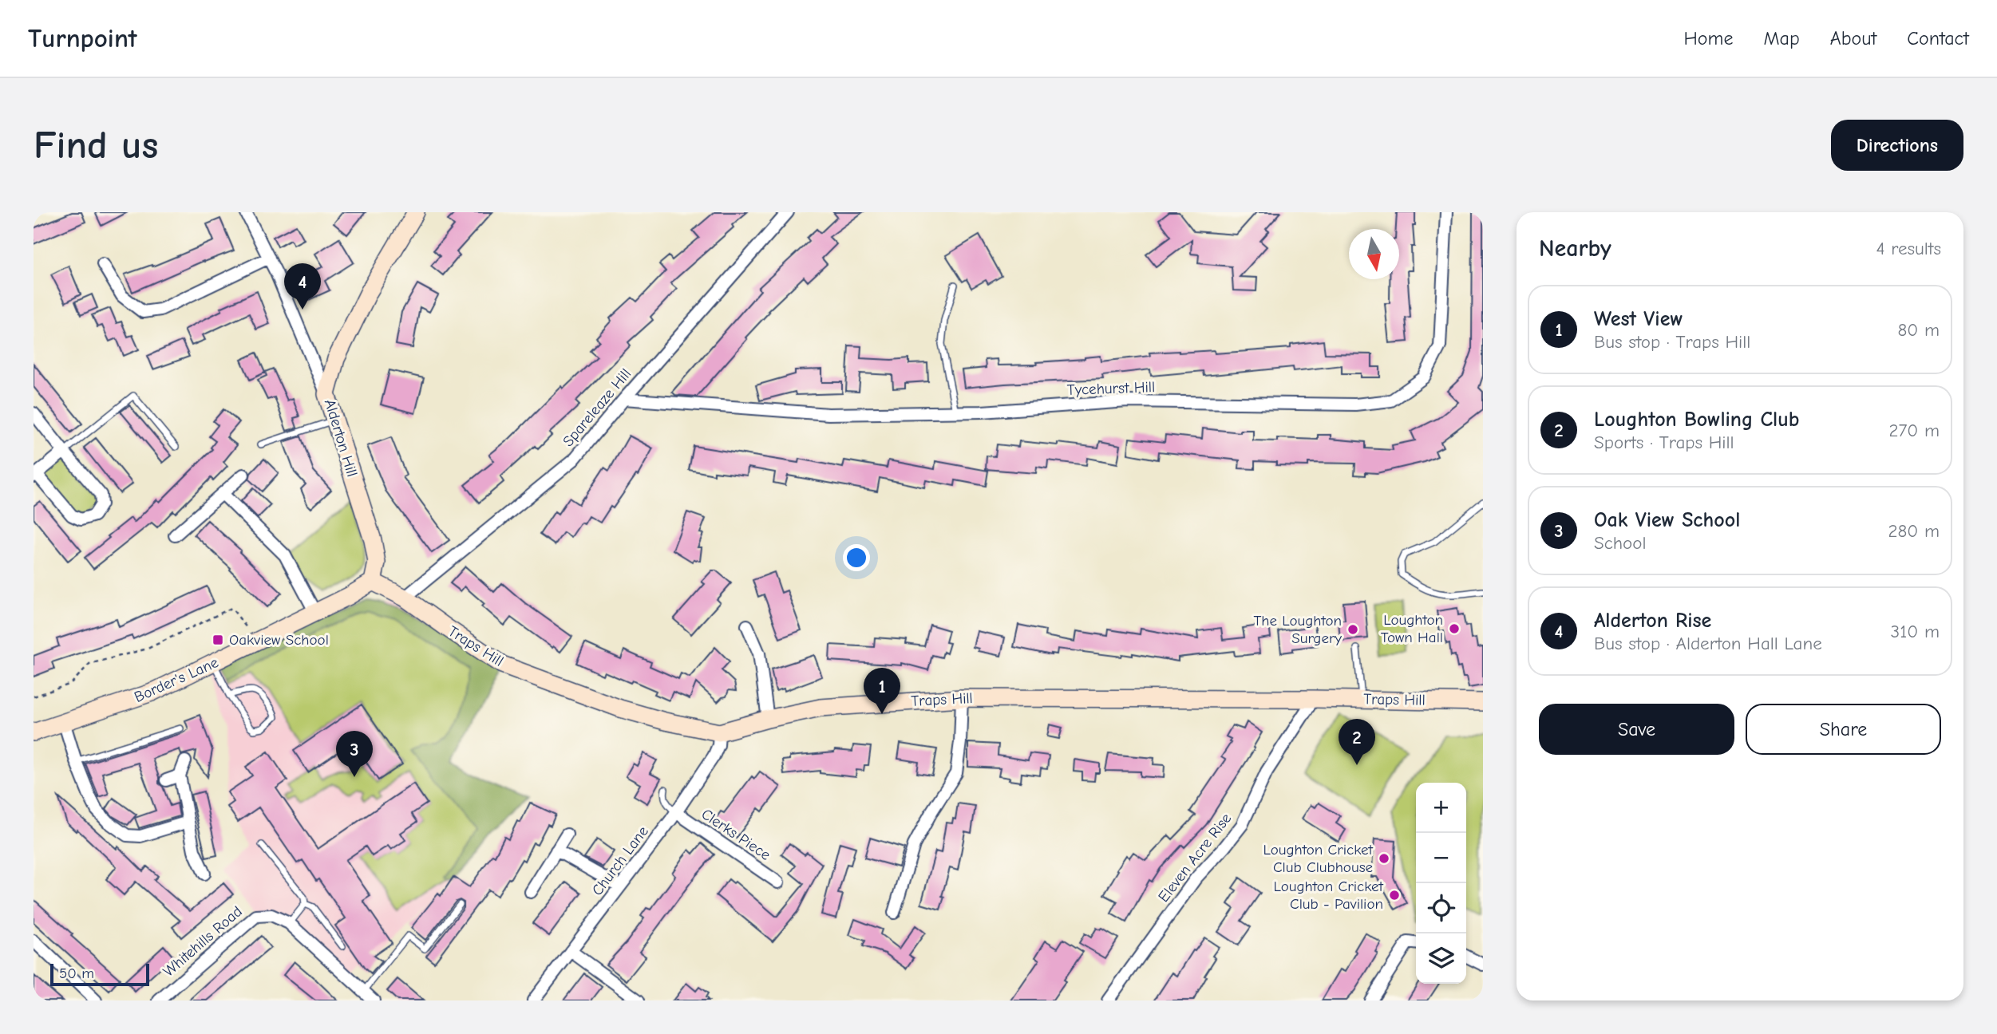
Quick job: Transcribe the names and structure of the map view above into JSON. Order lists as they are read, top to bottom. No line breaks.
{"streets":{"street":["Tycehurst Hill","Spareleaze Hill","Alderton Hill","Traps Hill","Border's Lane","Clerks Piece","Eleven Acre Rise","Church Lane","Whitehills Road"]},"crossings":[["Tycehurst Hill","Spareleaze Hill"],["Spareleaze Hill","Traps Hill"],["Alderton Hill","Traps Hill"],["Alderton Hill","Border's Lane"],["Traps Hill","Border's Lane"],["Traps Hill","Eleven Acre Rise"],["Traps Hill","Church Lane"],["Clerks Piece","Church Lane"]],"places":{"other":["Loughton Town Hall","The Loughton Surgery","Loughton Cricket Club Clubhouse","Loughton Cricket Club - Pavilion"],"transit":["Oakview School"]},"scale_bar":"50 m","north":"bottom","page":{"header":"Turnpoint","nav":["Home","Map","About","Contact"],"buttons":["Directions",["Save","Share"]],"title":"Find us","heading":["Nearby","4 results"],"pins":["4","1","2","3"],"list":[{"mark":"1","name":"West View","note":"Bus stop · Traps Hill","value":"80 m"},{"mark":"2","name":"Loughton Bowling Club","note":"Sports · Traps Hill","value":"270 m"},{"mark":"3","name":"Oak View School","note":"School","value":"280 m"},{"mark":"4","name":"Alderton Rise","note":"Bus stop · Alderton Hall Lane","value":"310 m"}],"map_buttons":["+","−"],"scale":"50 m"}}
